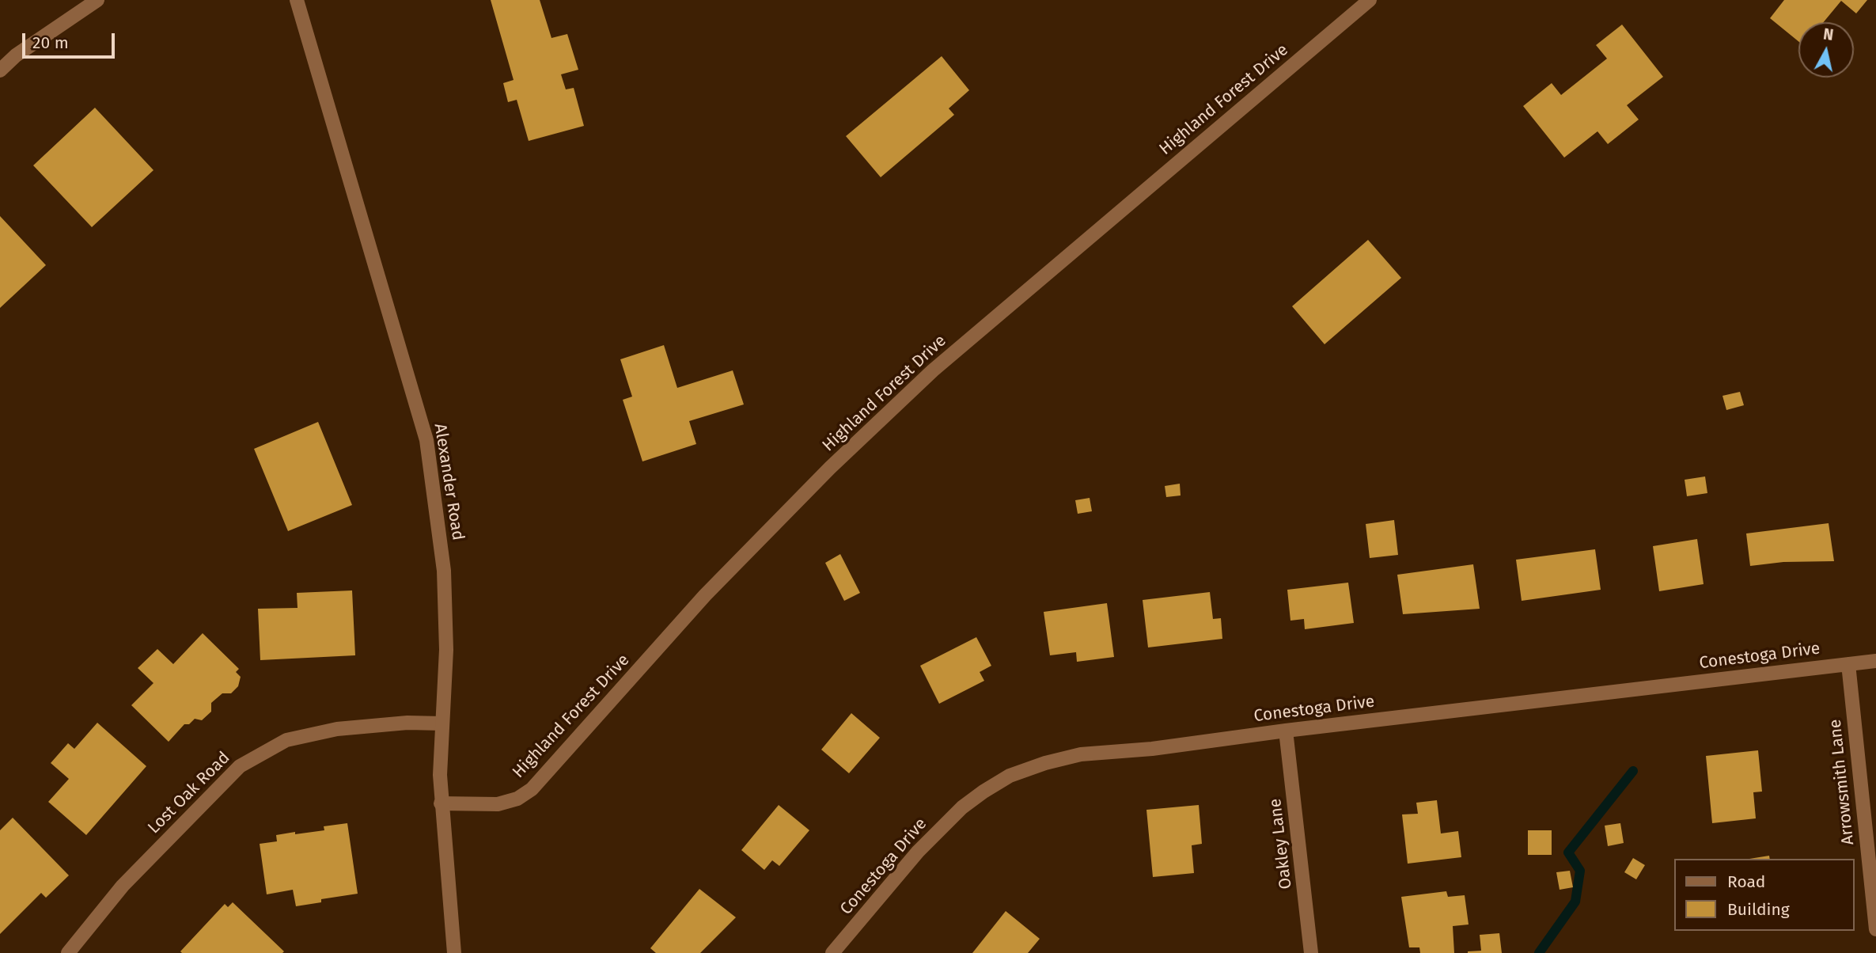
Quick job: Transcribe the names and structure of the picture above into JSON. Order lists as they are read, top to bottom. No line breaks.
{"streets":{"street":["Highland Forest Drive","Alexander Road","Conestoga Drive","Arrowsmith Lane","Lost Oak Road","Oakley Lane"]},"crossings":[["Highland Forest Drive","Alexander Road"],["Alexander Road","Lost Oak Road"],["Conestoga Drive","Arrowsmith Lane"],["Conestoga Drive","Oakley Lane"]],"legend":["Road","Building"],"scale_bar":"20 m","north":"top"}
